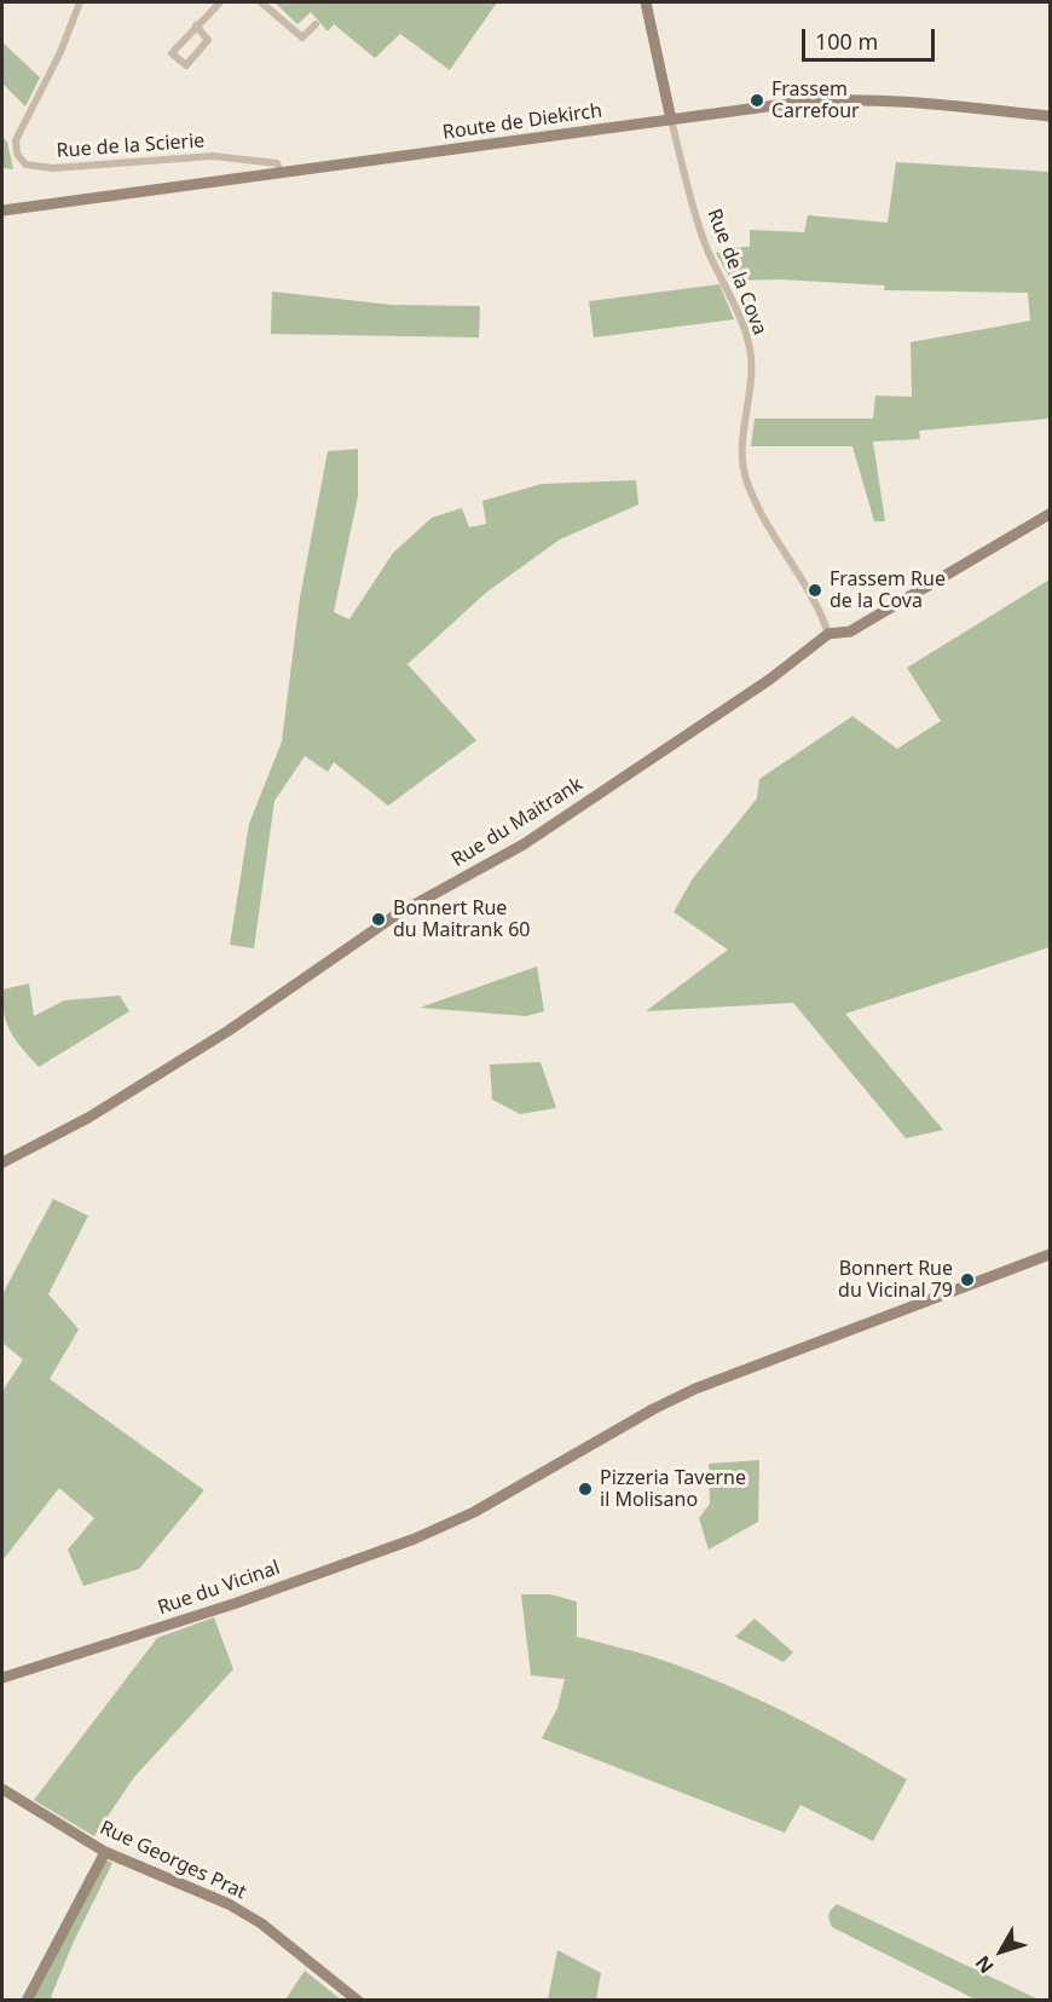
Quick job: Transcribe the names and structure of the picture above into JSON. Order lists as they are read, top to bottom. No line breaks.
{"streets":{"street":["Route de Diekirch","Rue de la Scierie","Rue de la Cova","Rue du Maitrank","Rue du Vicinal","Rue Georges Prat"]},"crossings":[["Route de Diekirch","Rue de la Scierie"],["Route de Diekirch","Rue de la Cova"],["Rue de la Cova","Rue du Maitrank"]],"places":["Frassem Carrefour","Frassem Rue de la Cova","Bonnert Rue du Maitrank 60","Bonnert Rue du Vicinal 79","Pizzeria Taverne il Molisano"],"scale_bar":"100 m","north":"bottom left"}
